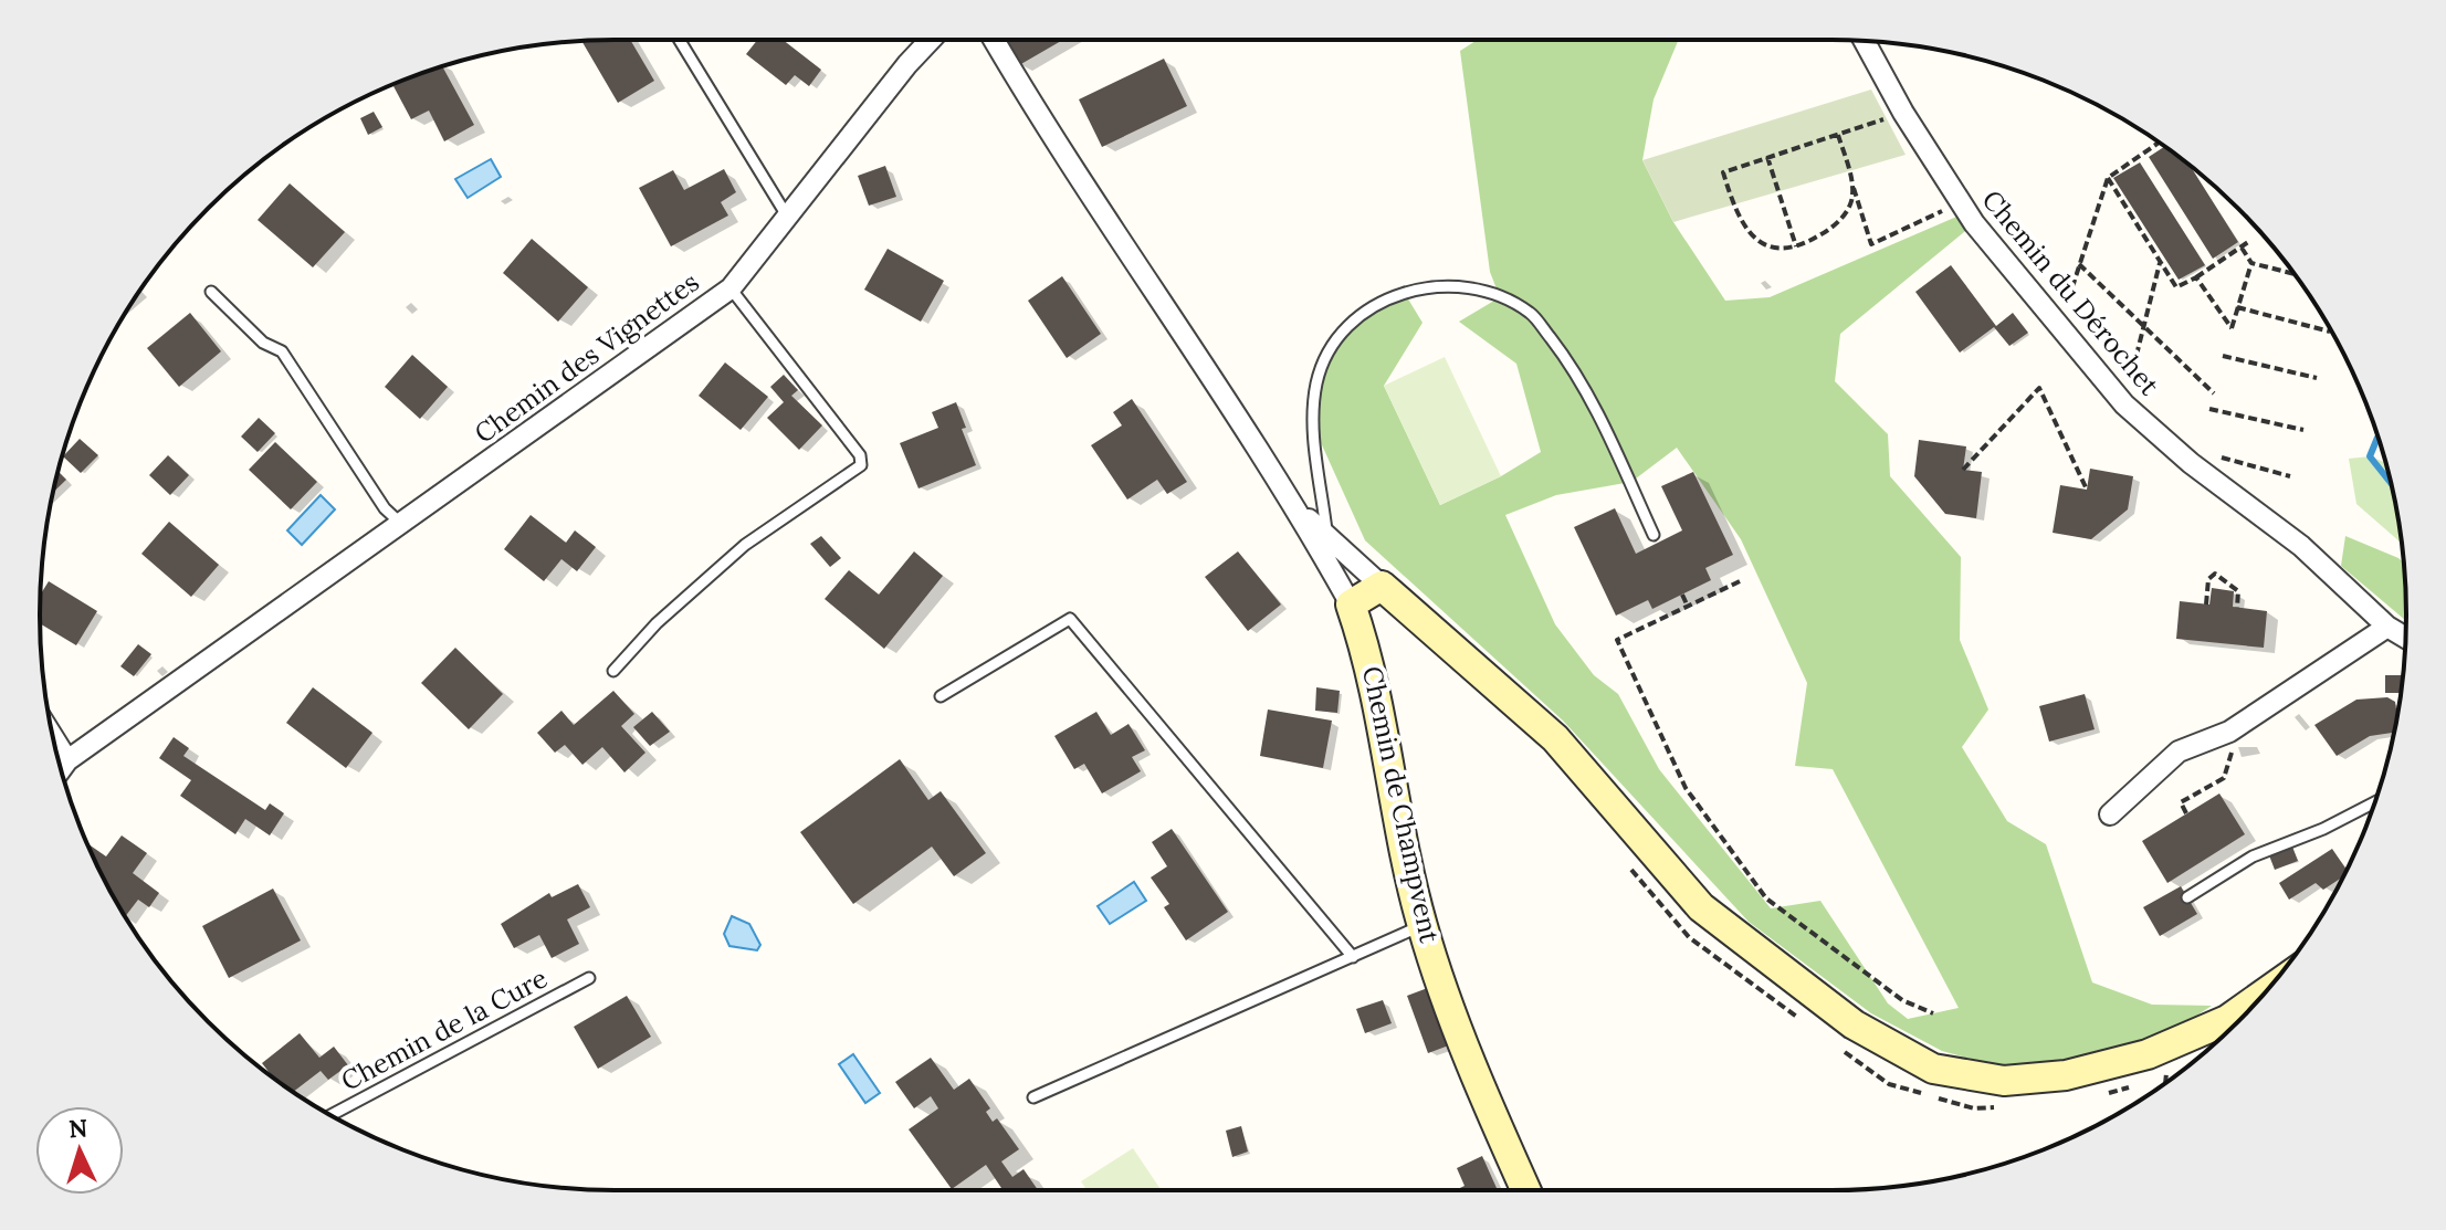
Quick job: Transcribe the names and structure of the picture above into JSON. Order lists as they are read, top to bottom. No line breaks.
{"streets":{"street":["Chemin du Dérochet","Chemin des Vignettes","Chemin de Champvent"],"lane":["Chemin de la Cure"]},"north":"top"}
